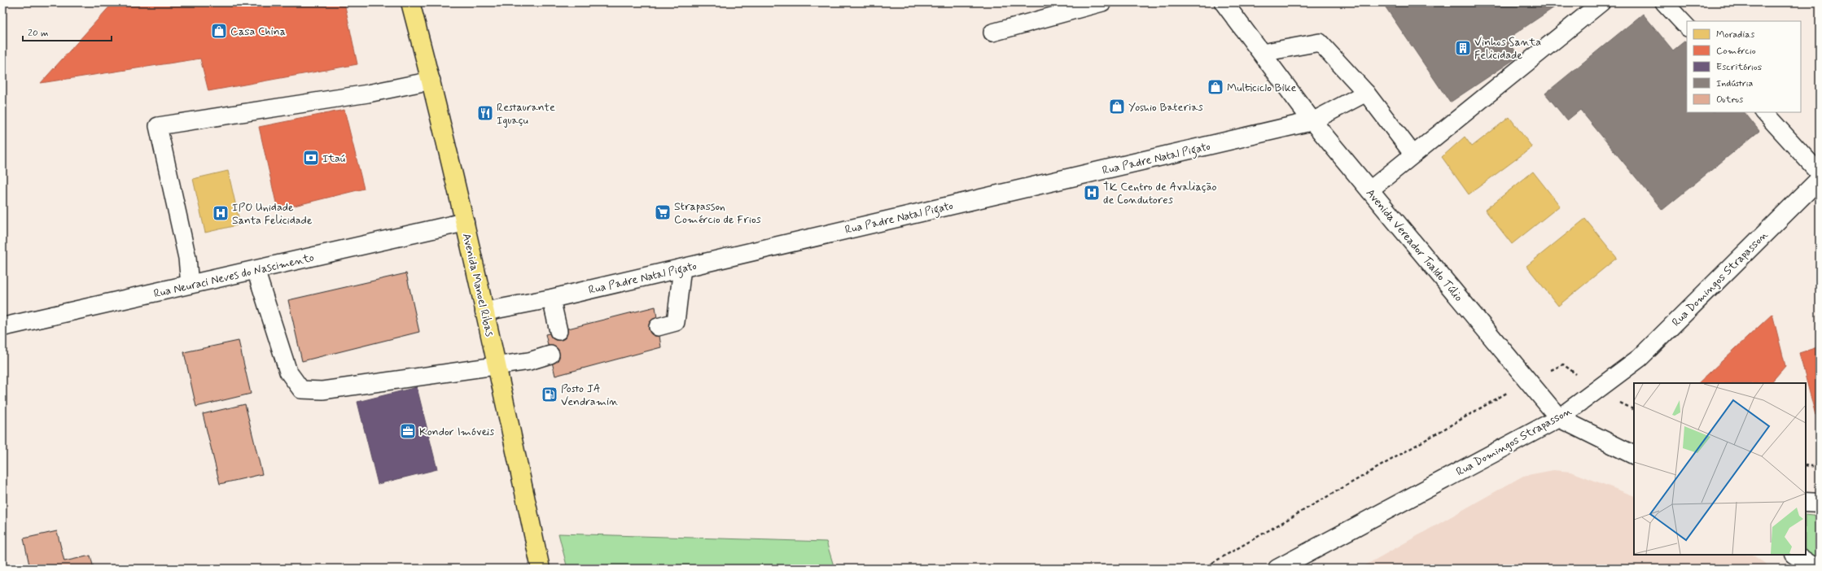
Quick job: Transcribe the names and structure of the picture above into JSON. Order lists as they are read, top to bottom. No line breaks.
{"streets":{"main road":["Avenida Manoel Ribas"],"street":["Rua Padre Natal Pigato","Avenida Vereador Toaldo Túlio","Rua Neuraci Neves do Nascimento","Rua Domingos Strapasson"]},"crossings":[["Rua Padre Natal Pigato","Avenida Vereador Toaldo Túlio"],["Rua Padre Natal Pigato","Avenida Manoel Ribas"],["Avenida Vereador Toaldo Túlio","Rua Domingos Strapasson"],["Rua Neuraci Neves do Nascimento","Avenida Manoel Ribas"]],"places":{"shop":["Casa China","Multiciclo Bike","Yoshio Baterias"],"building":["Vinhos Santa Felicidade"],"restaurant":["Restaurante Iguaçu"],"bank":["Itaú"],"hospital":["TK Centro de Avaliação de Condutores","IPO Unidade Santa Felicidade"],"supermarket":["Strapasson Comércio de Frios"],"fuel station":["Posto JA Vendramin"],"office":["Kondor Imóveis"]},"legend":["Moradias","Comércio","Escritórios","Indústria","Outros"],"scale_bar":"20 m"}
